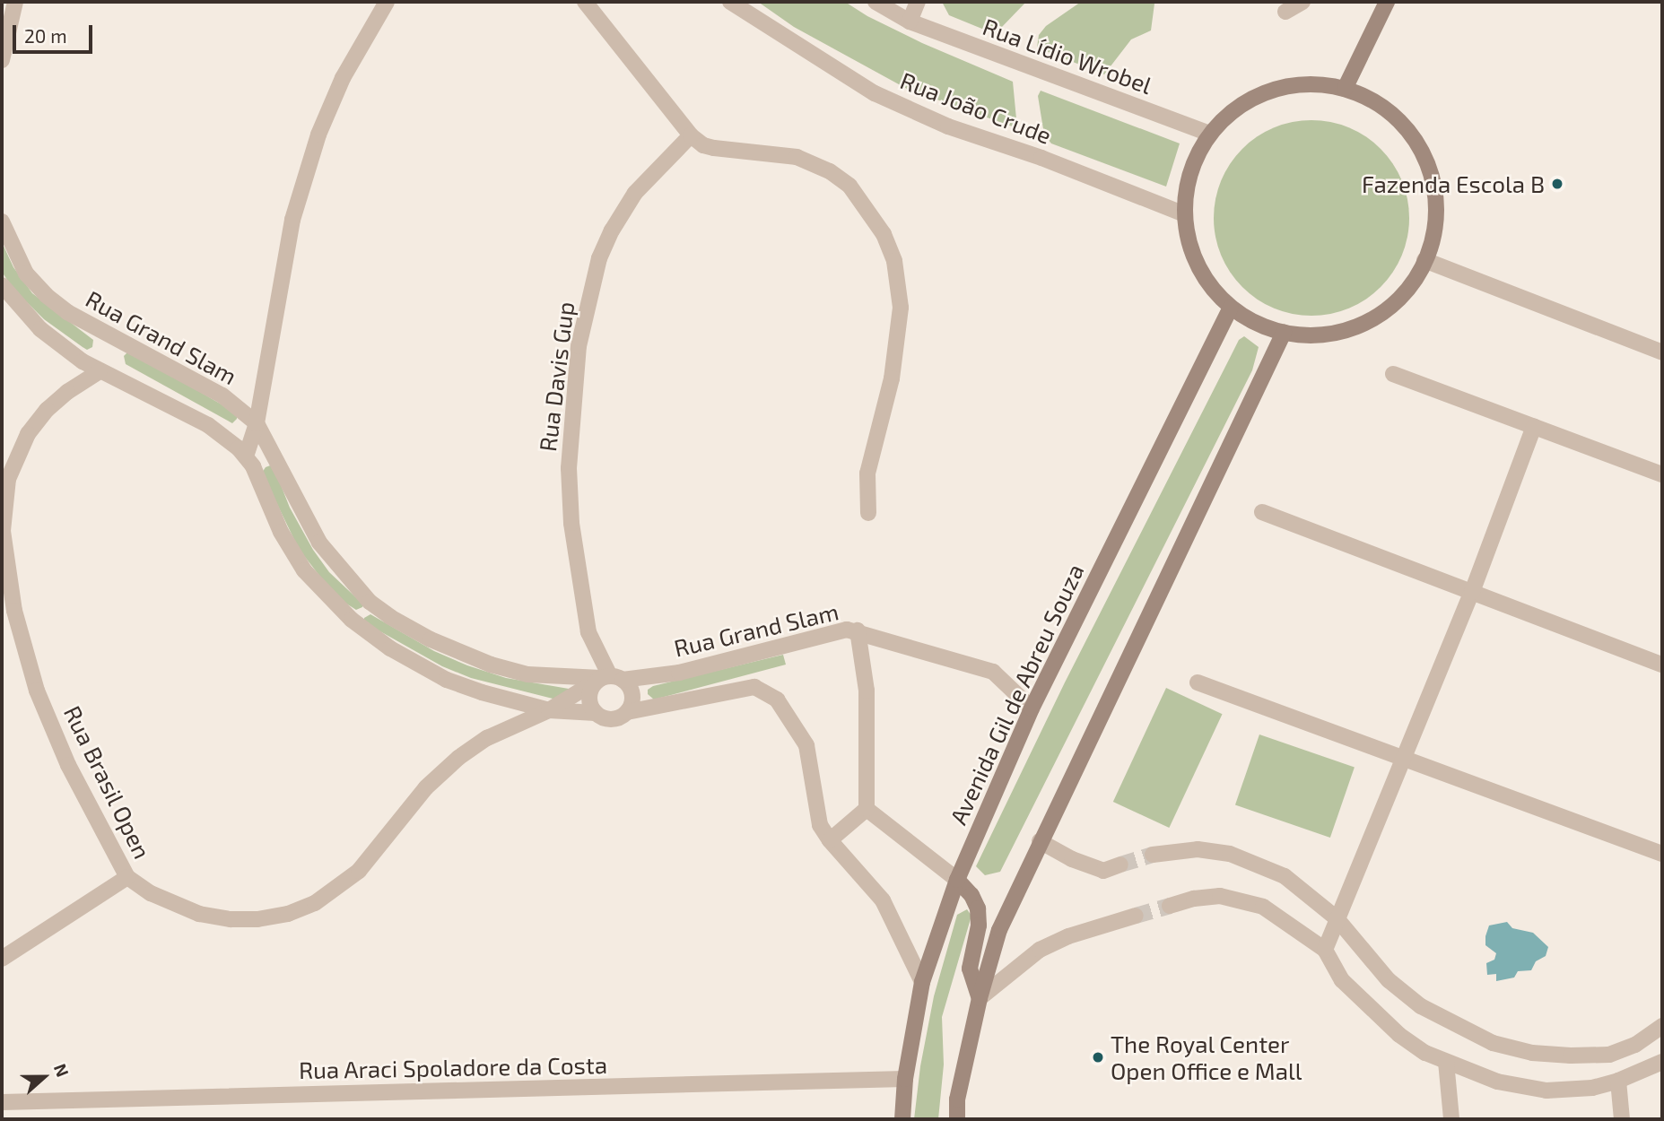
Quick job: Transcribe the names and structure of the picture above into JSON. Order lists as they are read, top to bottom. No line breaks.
{"streets":{"street":["Rua Lídio Wrobel","Rua João Crude","Rua Grand Slam","Rua Davis Gup","Avenida Gil de Abreu Souza","Rua Brasil Open","Rua Araci Spoladore da Costa"]},"crossings":[["Rua Grand Slam","Rua Davis Gup"],["Rua Grand Slam","Avenida Gil de Abreu Souza"],["Rua Grand Slam","Rua Brasil Open"],["Rua Davis Gup","Rua Brasil Open"],["Avenida Gil de Abreu Souza","Rua Araci Spoladore da Costa"]],"places":["Fazenda Escola B","The Royal Center Open Office e Mall"],"scale_bar":"20 m","north":"right"}
